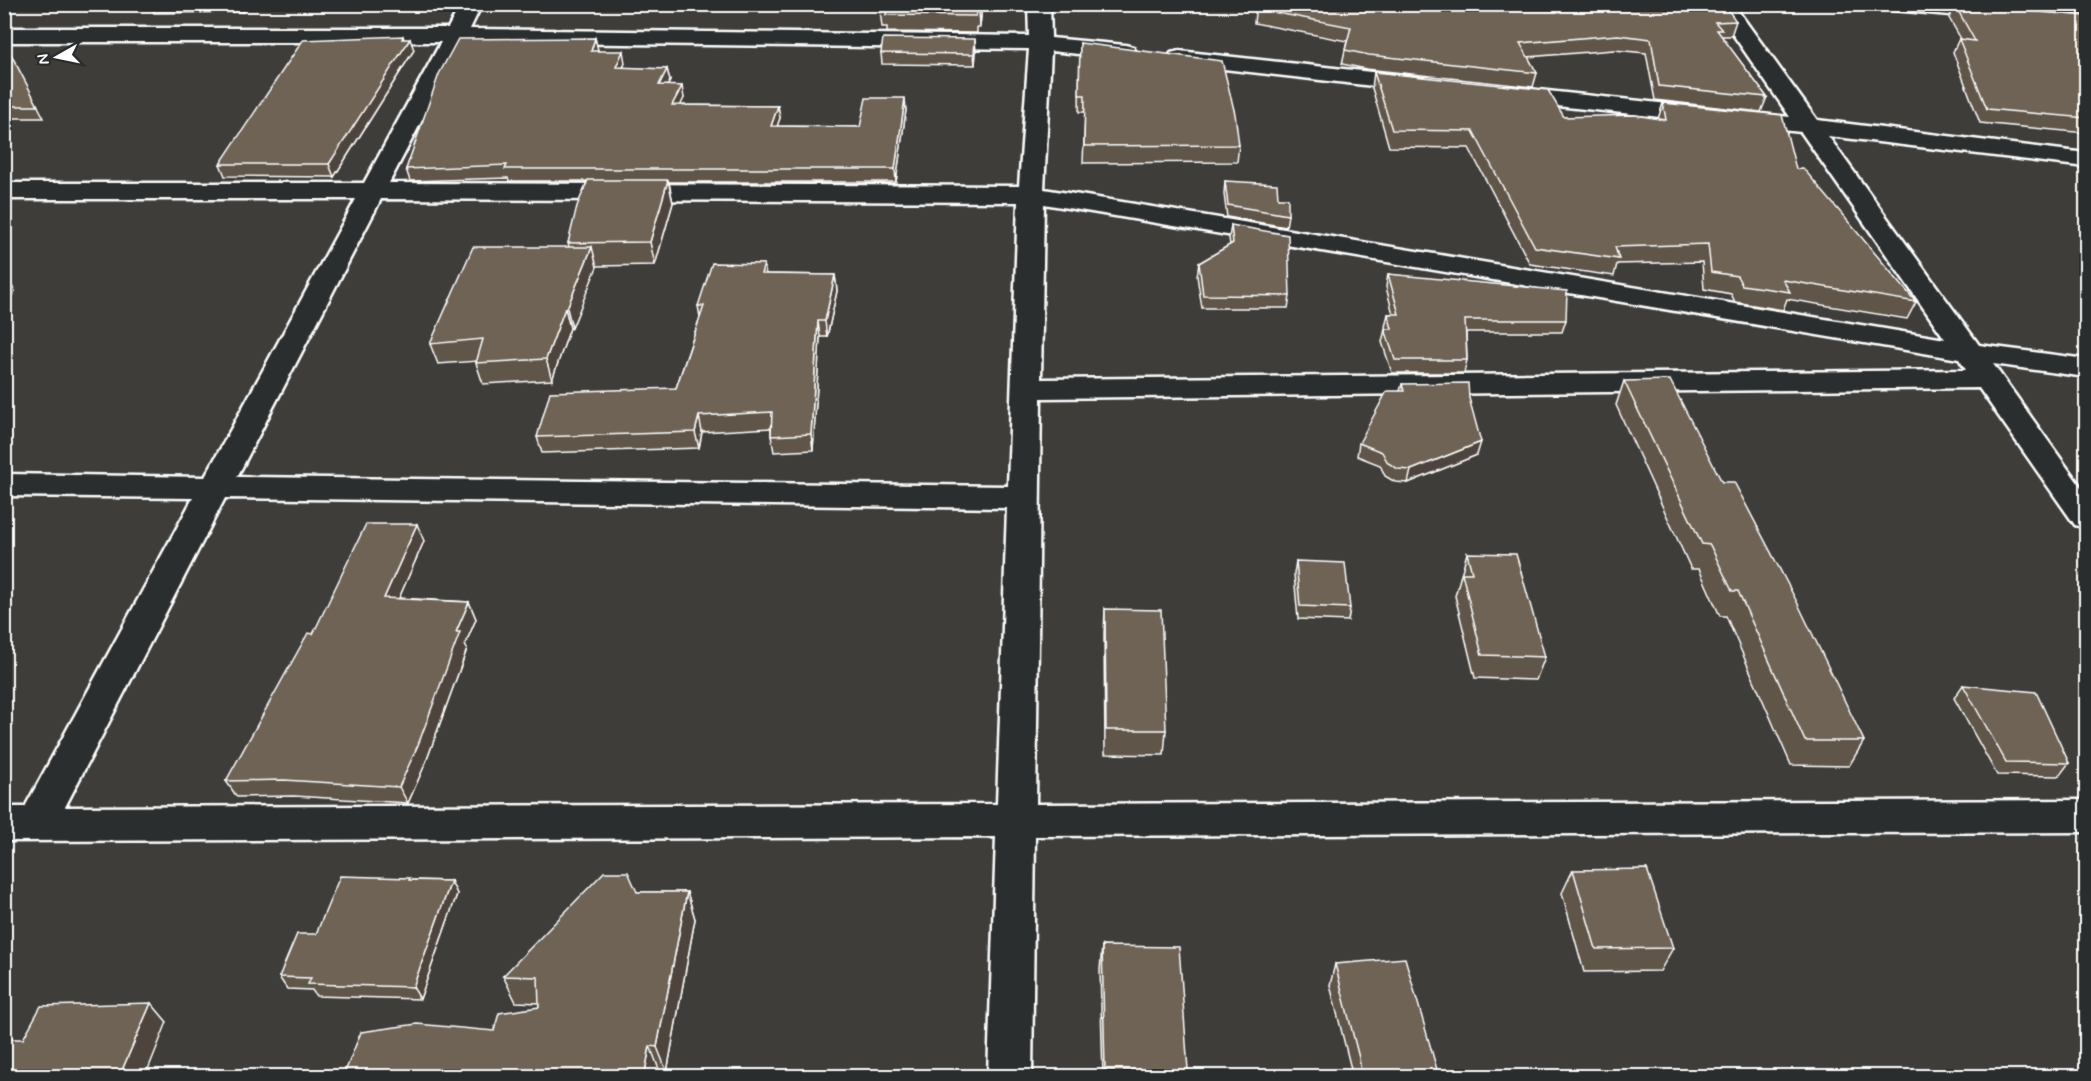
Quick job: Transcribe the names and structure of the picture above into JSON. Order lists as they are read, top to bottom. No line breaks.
{"north":"left"}
